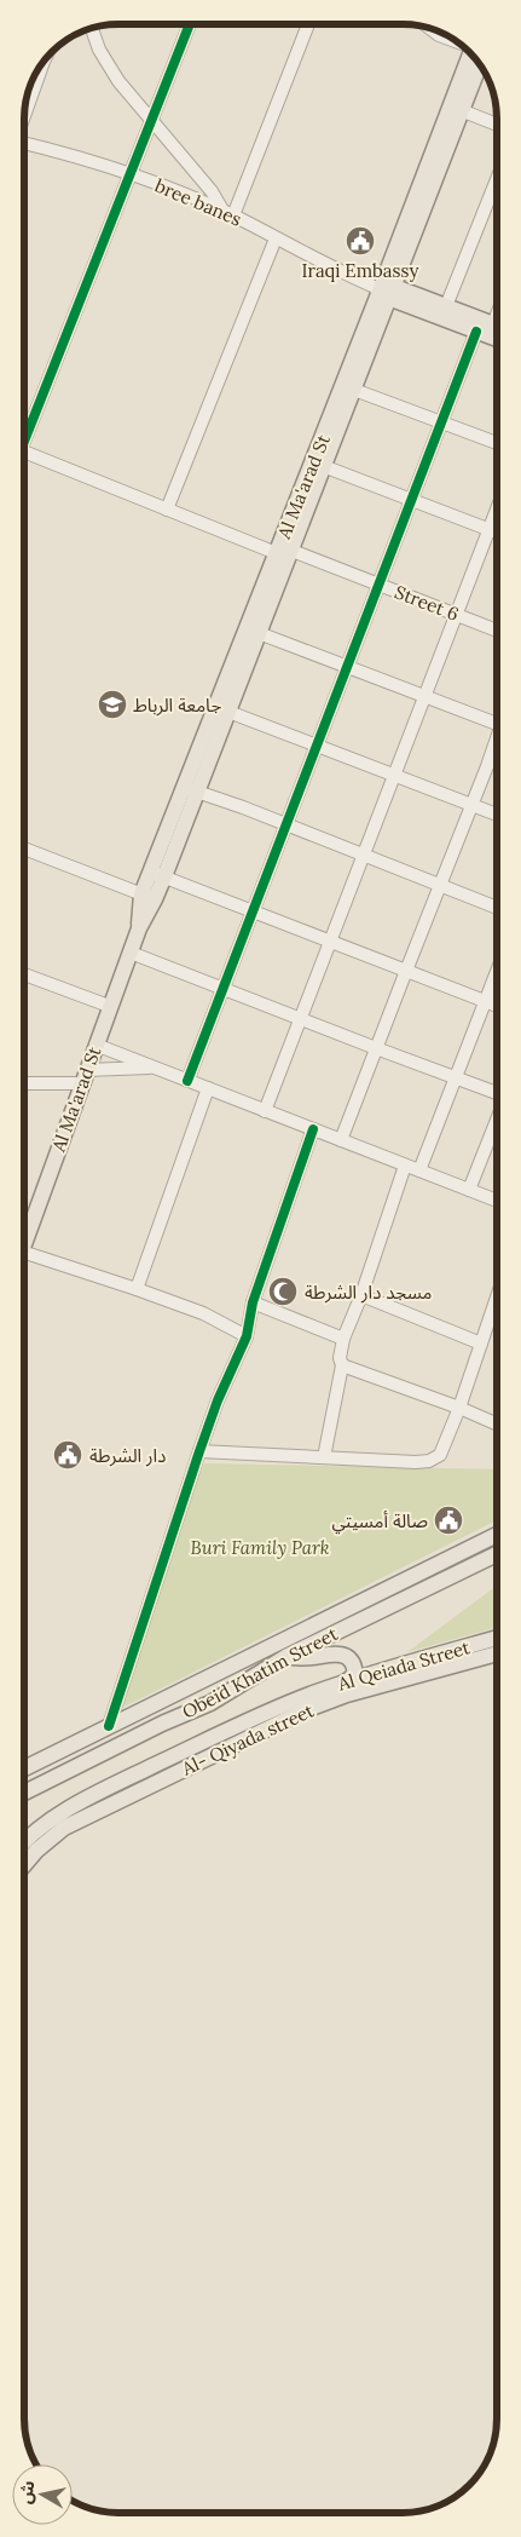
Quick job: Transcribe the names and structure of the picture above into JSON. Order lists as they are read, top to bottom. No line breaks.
{"streets":{"main road":["bree banes","Al Ma'arad St","Al Qeiada Street","Obeid Khatim Street","Al- Qiyada street"],"street":["Street 6"]},"crossings":[["bree banes","Al Ma'arad St"],["Al Ma'arad St","Street 6"]],"parks":["Buri Family Park"],"places":{"public building":["Iraqi Embassy","دار الشرطة","صالة أمسيتي"],"school or university":["جامعة الرباط"],"mosque":["مسجد دار الشرطة"]},"north":"left"}
